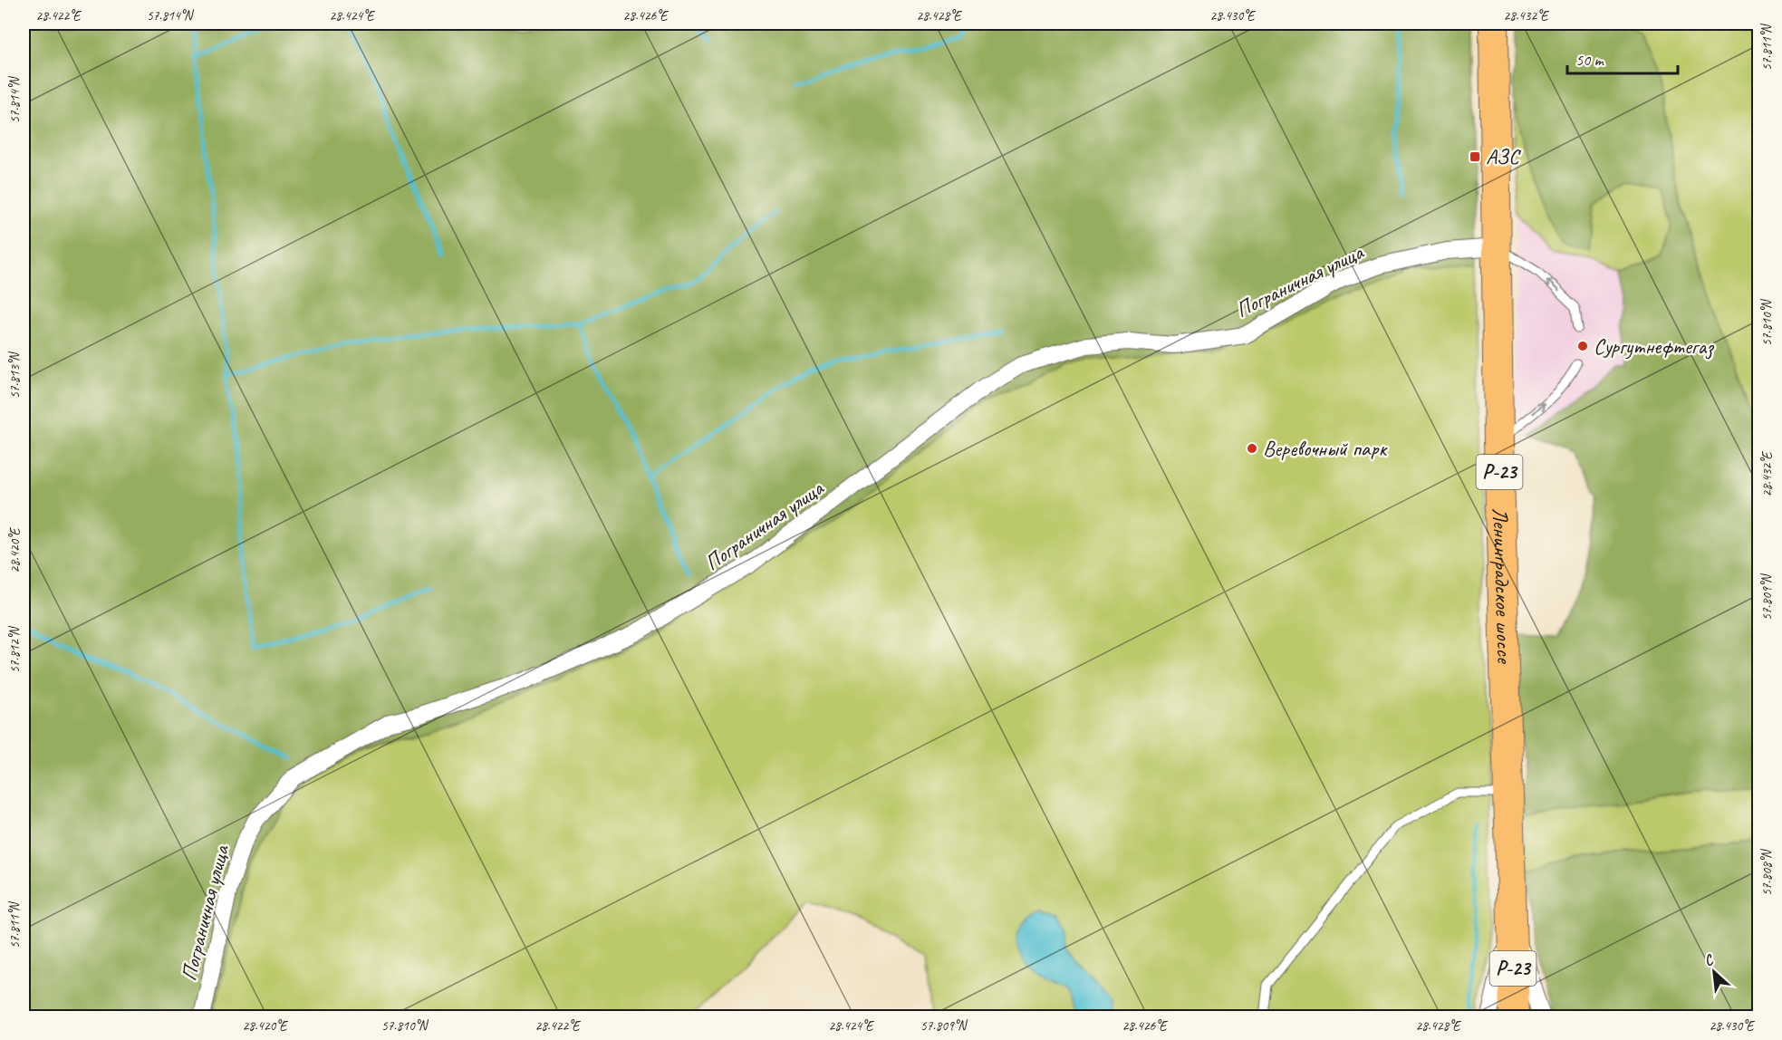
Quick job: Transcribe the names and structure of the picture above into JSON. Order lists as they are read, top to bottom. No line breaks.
{"streets":{"highway":["Р-23","Ленинградское шоссе"],"street":["Пограничная улица"]},"crossings":[["Пограничная улица","Ленинградское шоссе"]],"places":{"transit":["АЗС"],"other":["Сургутнефтегаз","Веревочный парк"]},"scale_bar":"50 m","north":"top left","coordinates":["28.422°E","57.814°N","28.424°E","28.426°E","28.428°E","28.430°E","28.432°E","57.811°N","57.810°N","57.813°N","28.420°E","57.809°N","57.812°N","57.808°N"]}
